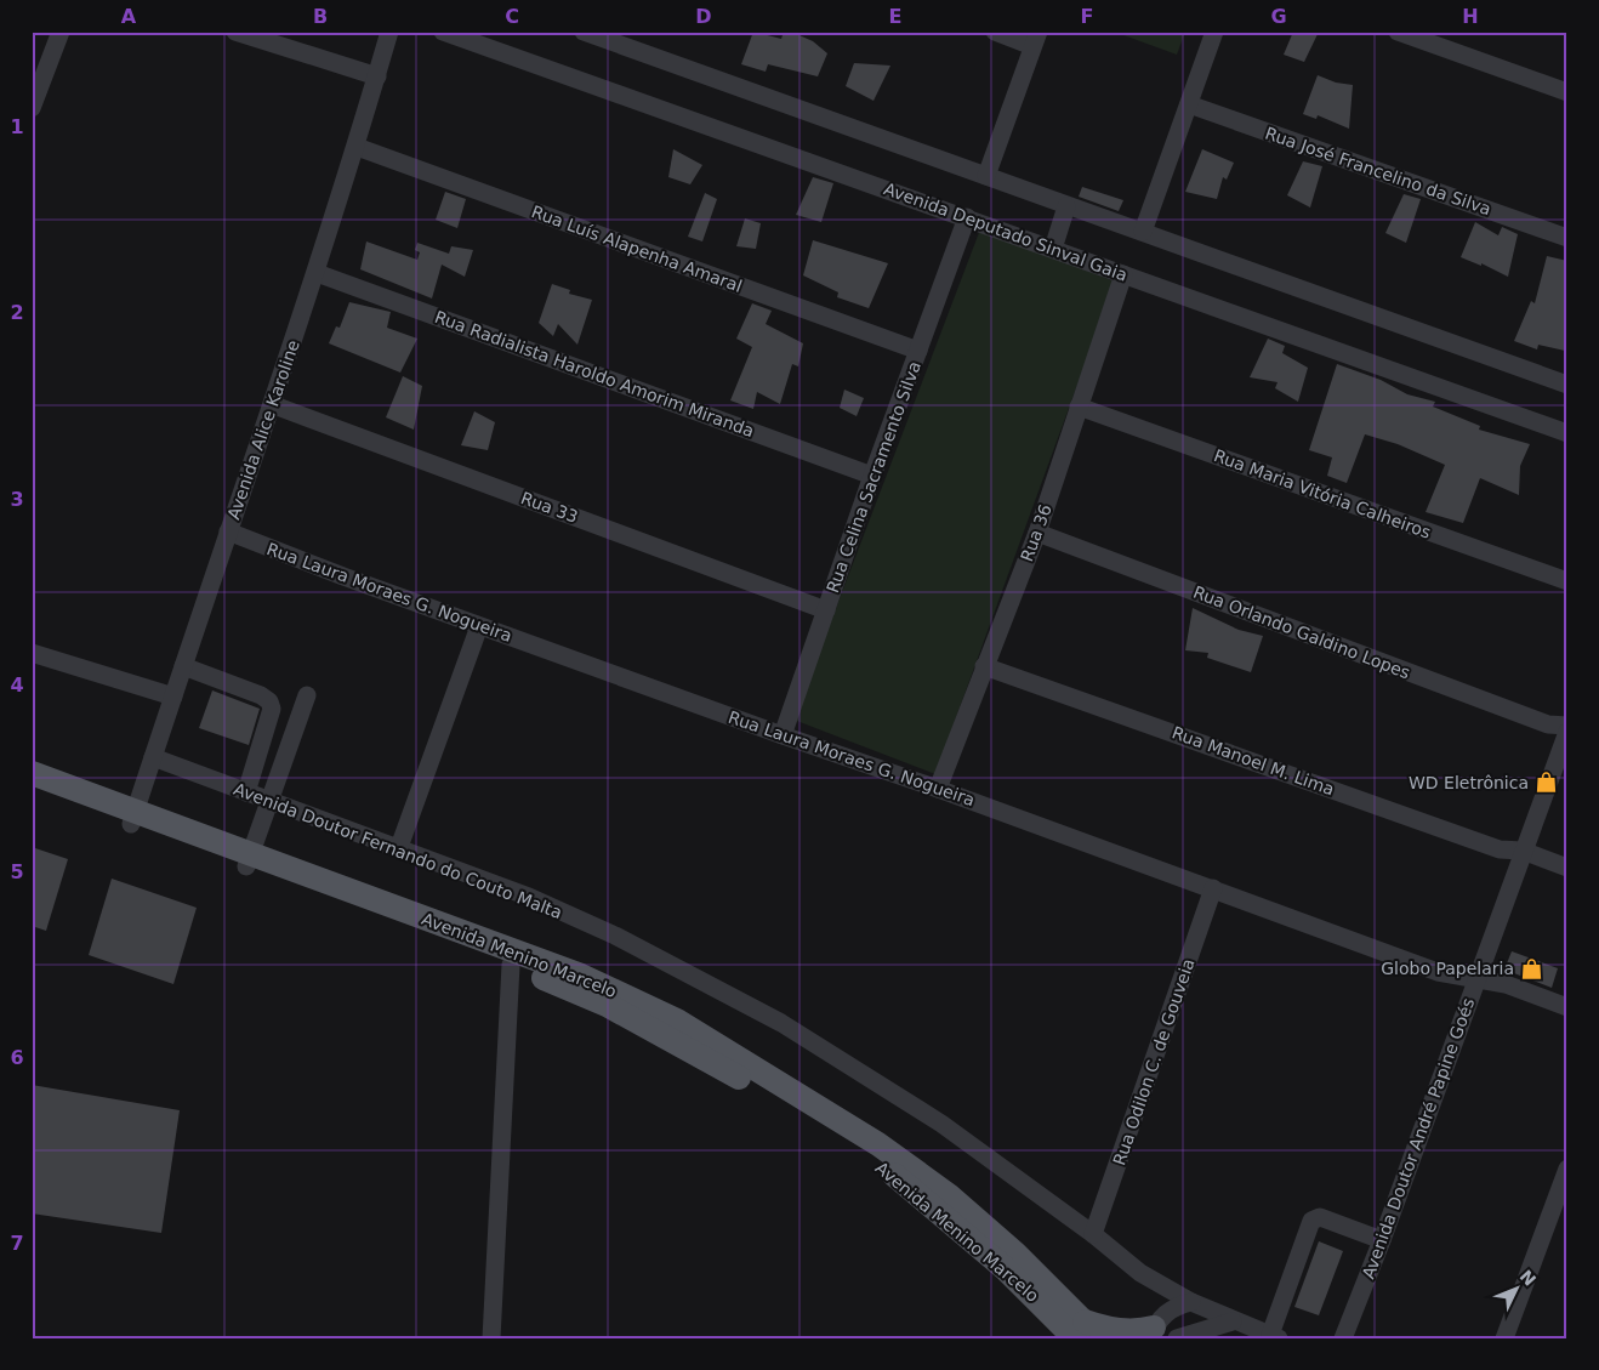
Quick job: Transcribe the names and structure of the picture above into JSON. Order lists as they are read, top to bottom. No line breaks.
{"streets":{"main road":["Avenida Menino Marcelo"],"street":["Rua José Francelino da Silva","Avenida Deputado Sinval Gaia","Rua Luís Alapenha Amaral","Rua Radialista Haroldo Amorim Miranda","Avenida Alice Karoline","Rua Celina Sacramento Silva","Rua Maria Vitória Calheiros","Rua 33","Rua 36","Rua Laura Moraes G. Nogueira","Rua Orlando Galdino Lopes","Rua Manoel M. Lima","Avenida Doutor Fernando do Couto Malta","Rua Odilon C. de Gouveia","Avenida Doutor André Papine Goés"]},"crossings":[["Avenida Deputado Sinval Gaia","Rua Celina Sacramento Silva"],["Avenida Deputado Sinval Gaia","Rua 36"],["Rua Luís Alapenha Amaral","Avenida Alice Karoline"],["Rua Luís Alapenha Amaral","Rua Celina Sacramento Silva"],["Rua Radialista Haroldo Amorim Miranda","Avenida Alice Karoline"],["Rua Radialista Haroldo Amorim Miranda","Rua Celina Sacramento Silva"],["Avenida Alice Karoline","Rua 33"],["Avenida Alice Karoline","Rua Laura Moraes G. Nogueira"],["Avenida Alice Karoline","Avenida Doutor Fernando do Couto Malta"],["Avenida Alice Karoline","Avenida Menino Marcelo"],["Rua Celina Sacramento Silva","Rua 33"],["Rua Celina Sacramento Silva","Rua Laura Moraes G. Nogueira"],["Rua Maria Vitória Calheiros","Rua 36"],["Rua 36","Rua Laura Moraes G. Nogueira"],["Rua 36","Rua Orlando Galdino Lopes"],["Rua 36","Rua Manoel M. Lima"],["Rua Laura Moraes G. Nogueira","Rua Odilon C. de Gouveia"],["Rua Laura Moraes G. Nogueira","Avenida Doutor André Papine Goés"],["Rua Manoel M. Lima","Avenida Doutor André Papine Goés"],["Avenida Doutor Fernando do Couto Malta","Rua Odilon C. de Gouveia"]],"places":{"shop":["WD Eletrônica","Globo Papelaria"]},"north":"top right","grid":{"columns":["A","B","C","D","E","F","G","H"],"rows":["1","2","3","4","5","6","7"]}}
